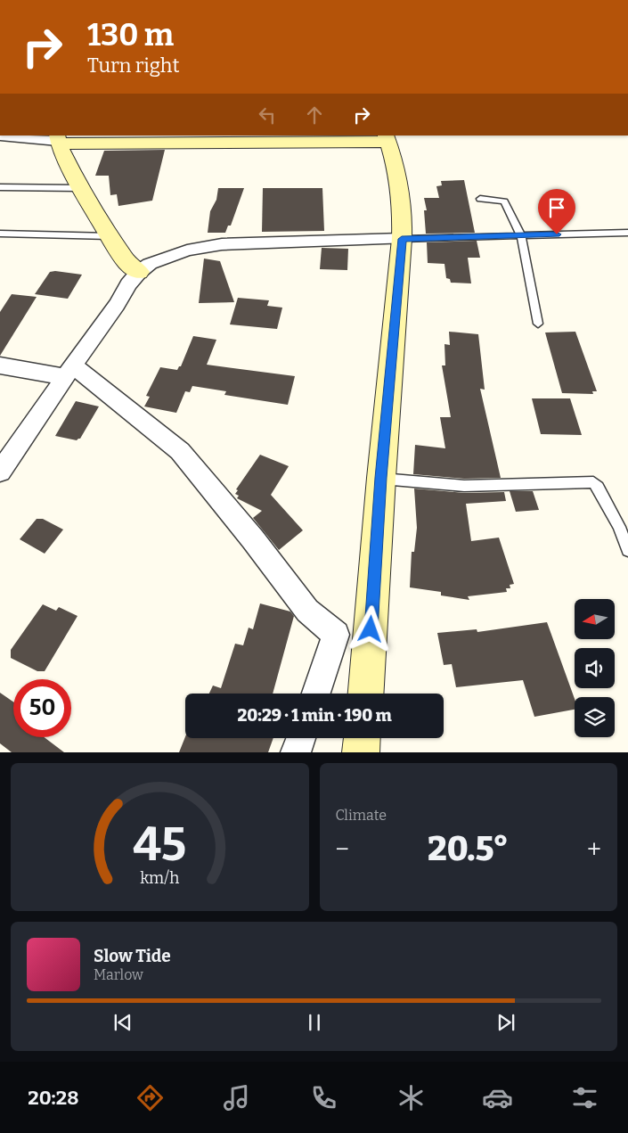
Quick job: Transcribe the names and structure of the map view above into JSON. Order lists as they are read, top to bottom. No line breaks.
{"north":"left","page":{"turn":["130 m","Turn right"],"limit":"50","trip":"20:29 · 1 min · 190 m","tile":"Climate","heat":["−","20.5°","+"],"song":["Slow Tide","Marlow"],"tabs":"20:28","gauge":["45","km/h"]}}
